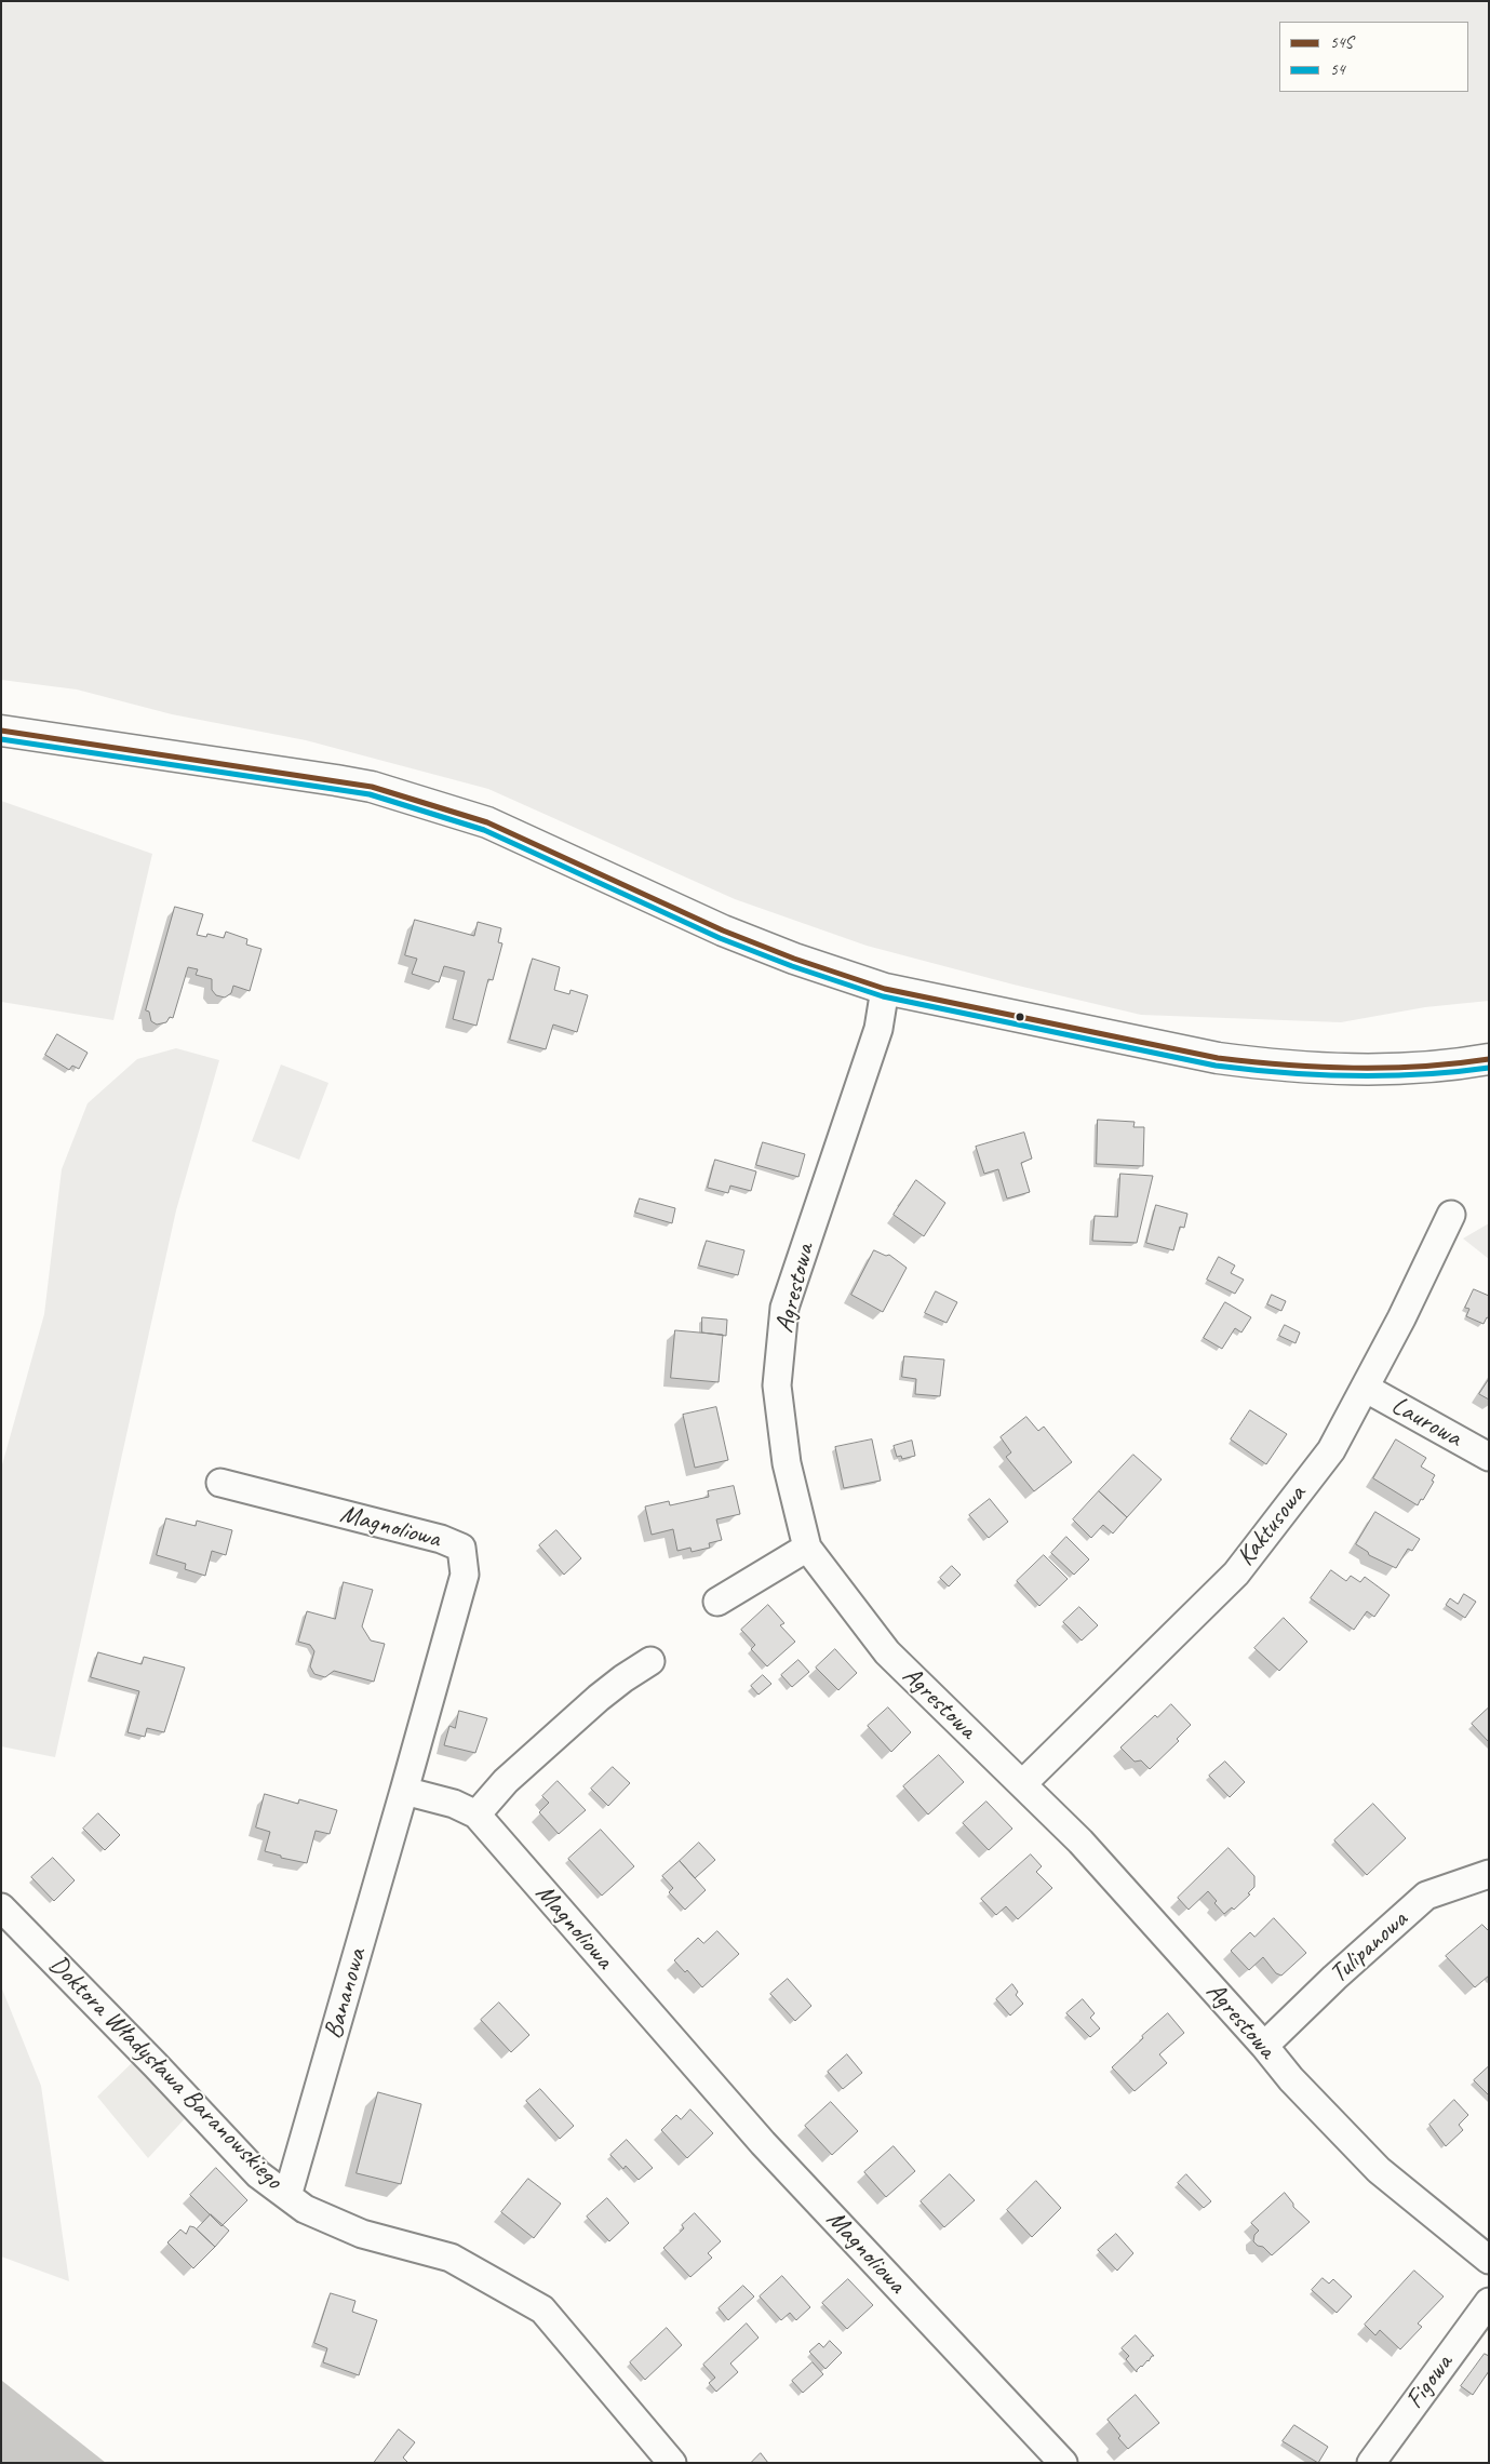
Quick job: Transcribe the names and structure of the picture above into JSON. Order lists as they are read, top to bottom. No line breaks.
{"streets":{"street":["Agrestowa","Laurowa","Kaktusowa","Magnoliowa","Tulipanowa","Bananowa","Doktora Władysława Baranowskiego","Figowa"]},"crossings":[["Agrestowa","Kaktusowa"],["Agrestowa","Tulipanowa"],["Laurowa","Kaktusowa"],["Magnoliowa","Bananowa"],["Bananowa","Doktora Władysława Baranowskiego"]],"lines":["transit line 54S","transit line 54"],"legend":["54S","54"]}
